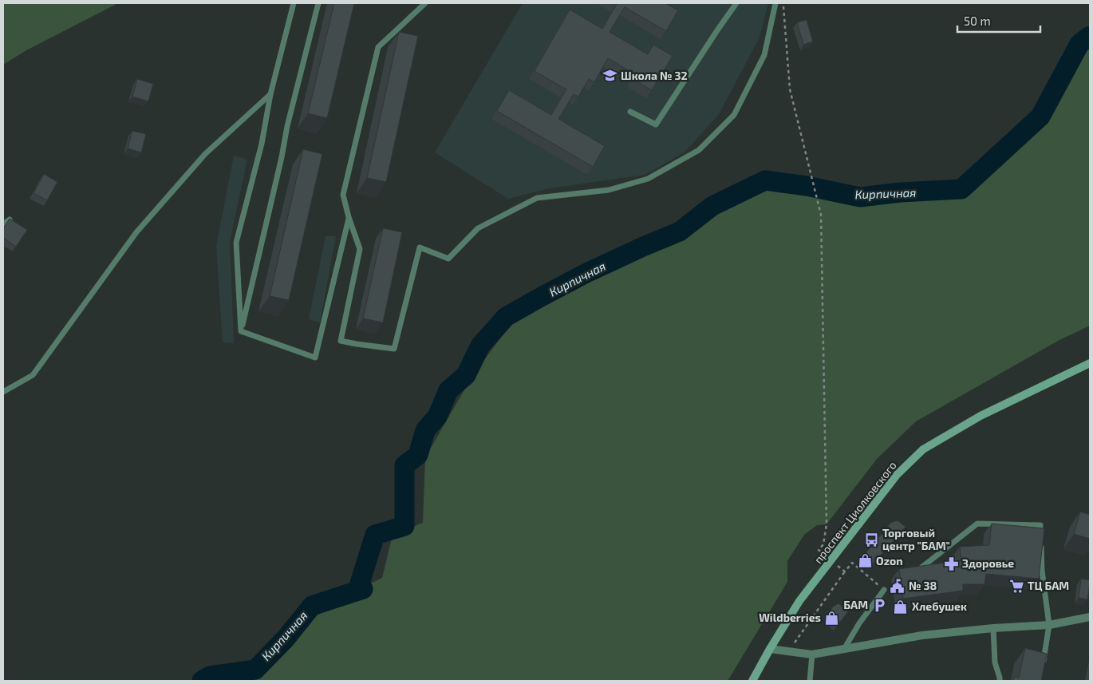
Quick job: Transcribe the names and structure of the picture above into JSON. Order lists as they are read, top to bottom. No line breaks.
{"streets":{"main road":["проспект Циолковского"]},"water":["Кирпичная"],"places":{"school or university":["Школа № 32"],"bus stop":["Торговый центр \"БАМ\""],"shop":["Ozon","Хлебушек","Wildberries"],"pharmacy":["Здоровье"],"public building":["№ 38"],"supermarket":["ТЦ БАМ"],"parking":["БАМ"]},"scale_bar":"50 m"}
